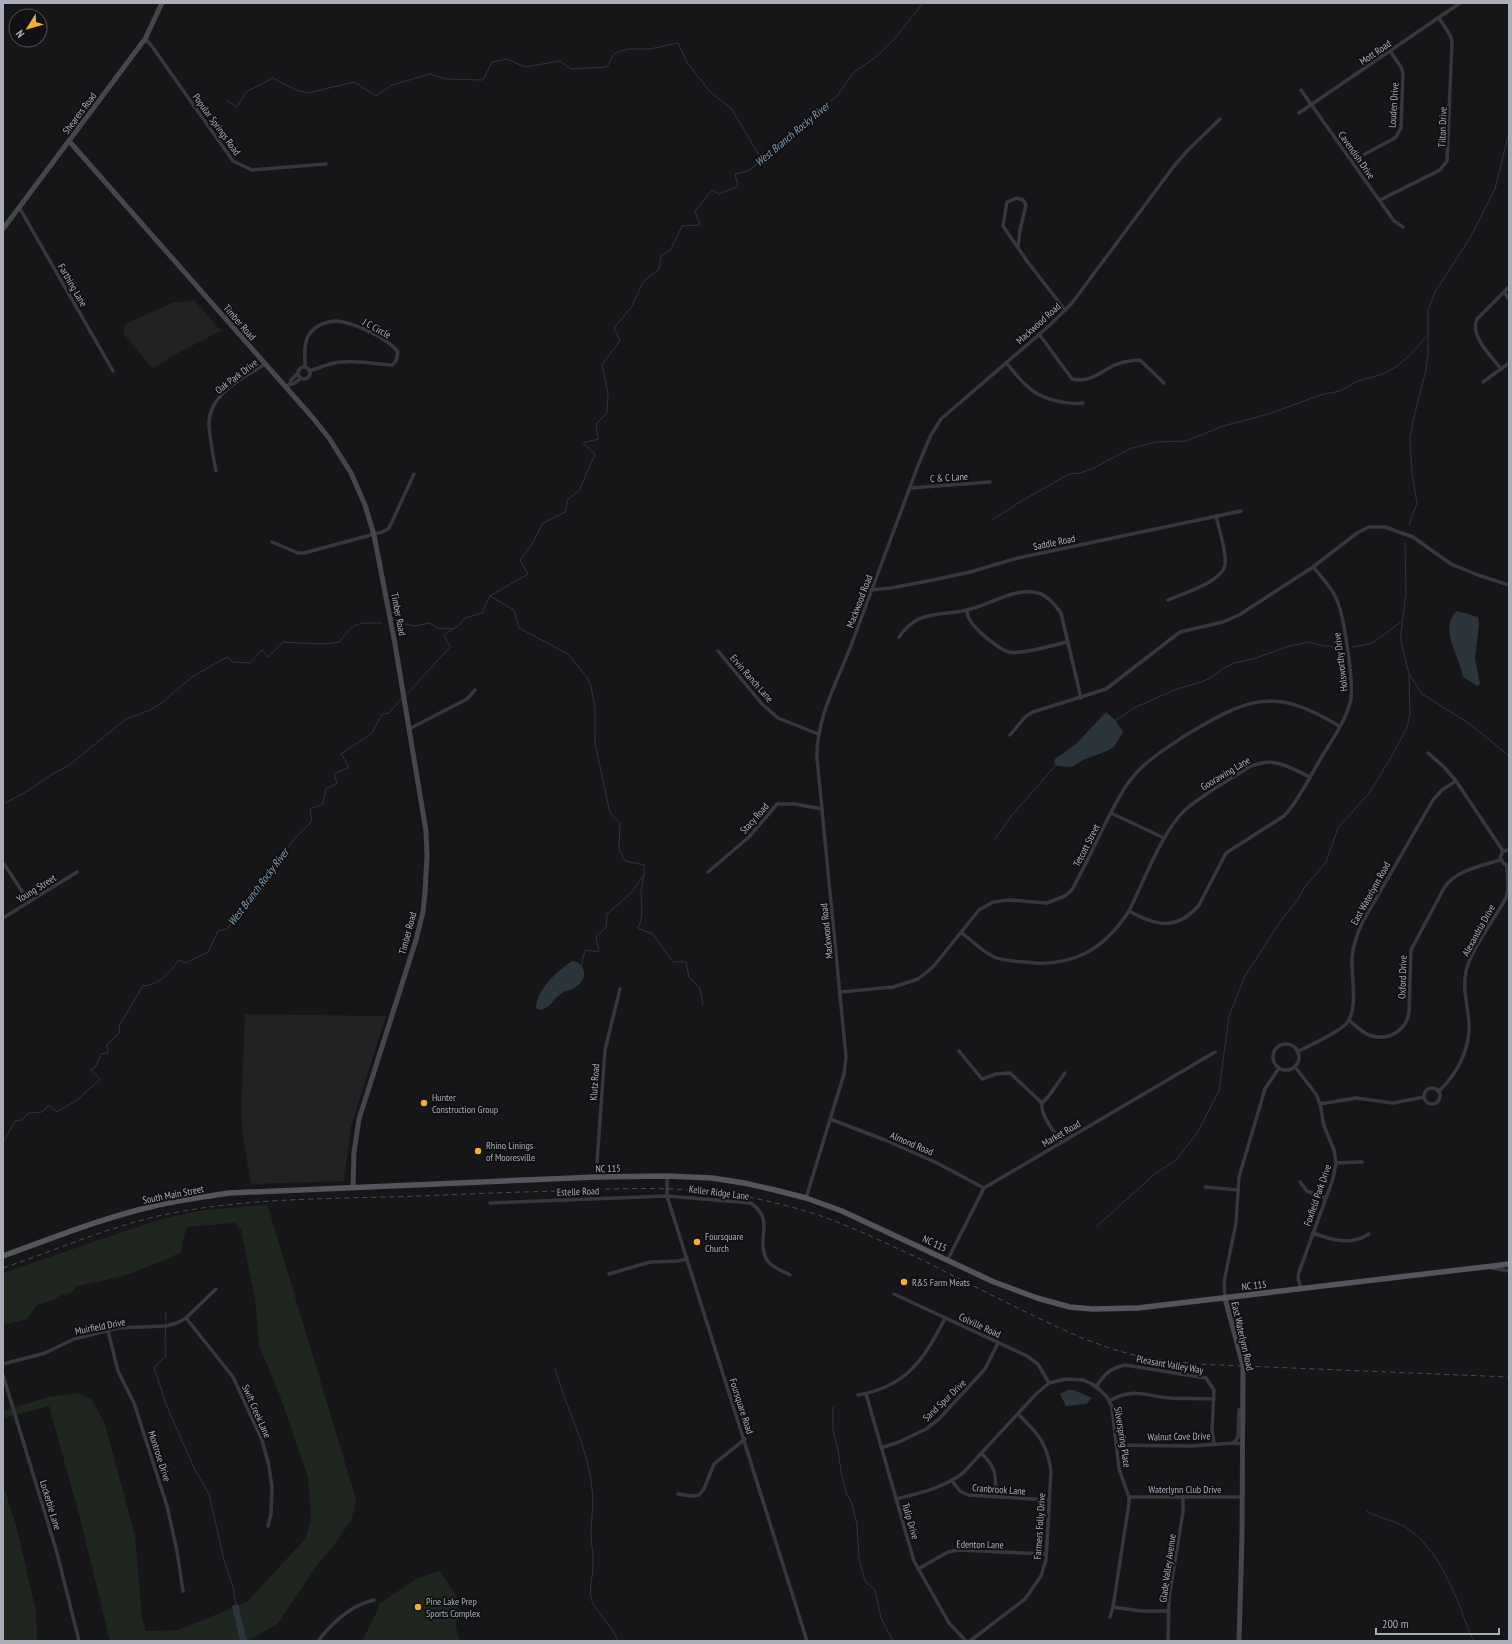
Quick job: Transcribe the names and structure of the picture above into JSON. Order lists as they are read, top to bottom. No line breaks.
{"streets":{"main road":["NC 115","South Main Street"],"street":["Mott Road","Louden Drive","Shearers Road","Popular Springs Road","Tilton Drive","Cavendish Drive","Farthing Lane","Timber Road","Mackwood Road","J C Circle","Oak Park Drive","C & C Lane","Saddle Road","Holsworthy Drive","Ervin Ranch Lane","Goorawing Lane","Stacy Road","Tetcott Street","Young Street","East Waterlynn Road","Alexandria Drive","Oxford Drive","Klutz Road","Market Road","Almond Road","Estelle Road","Keller Ridge Lane","Foxfield Park Drive","Colville Road","Muirfield Drive","Pleasant Valley Way","Sand Spur Drive","Foursquare Road","Swift Creek Lane","Walnut Cove Drive","Silverspring Place","Montrose Drive","Cranbrook Lane","Waterlynn Club Drive","Lockerbie Lane","Tulip Drive","Farmers Folly Drive","Edenton Lane","Glade Valley Avenue"]},"crossings":[["Mott Road","Louden Drive"],["Mott Road","Tilton Drive"],["Mott Road","Cavendish Drive"],["Louden Drive","Cavendish Drive"],["Shearers Road","Popular Springs Road"],["Shearers Road","Farthing Lane"],["Shearers Road","Timber Road"],["Tilton Drive","Cavendish Drive"],["Timber Road","J C Circle"],["Timber Road","Oak Park Drive"],["Timber Road","NC 115"],["Timber Road","South Main Street"],["Mackwood Road","C & C Lane"],["Mackwood Road","Saddle Road"],["Mackwood Road","Ervin Ranch Lane"],["Mackwood Road","Stacy Road"],["Mackwood Road","Tetcott Street"],["Mackwood Road","Almond Road"],["Mackwood Road","NC 115"],["Holsworthy Drive","Goorawing Lane"],["Holsworthy Drive","Tetcott Street"],["Goorawing Lane","Tetcott Street"],["East Waterlynn Road","Oxford Drive"],["East Waterlynn Road","NC 115"],["East Waterlynn Road","Foxfield Park Drive"],["East Waterlynn Road","Walnut Cove Drive"],["East Waterlynn Road","Waterlynn Club Drive"],["Klutz Road","NC 115"],["Market Road","Almond Road"],["NC 115","South Main Street"],["NC 115","Foxfield Park Drive"],["NC 115","Foursquare Road"],["Estelle Road","Keller Ridge Lane"],["Estelle Road","Foursquare Road"],["Keller Ridge Lane","Foursquare Road"],["Colville Road","Sand Spur Drive"],["Colville Road","Silverspring Place"],["Muirfield Drive","Swift Creek Lane"],["Muirfield Drive","Montrose Drive"],["Pleasant Valley Way","Walnut Cove Drive"],["Pleasant Valley Way","Silverspring Place"],["Sand Spur Drive","Tulip Drive"],["Walnut Cove Drive","Silverspring Place"],["Silverspring Place","Waterlynn Club Drive"],["Cranbrook Lane","Farmers Folly Drive"],["Waterlynn Club Drive","Glade Valley Avenue"],["Tulip Drive","Edenton Lane"],["Farmers Folly Drive","Edenton Lane"]],"water":["West Branch Rocky River"],"places":["Hunter Construction Group","Rhino Linings of Mooresville","Foursquare Church","R&S Farm Meats","Pine Lake Prep Sports Complex"],"scale_bar":"200 m","north":"bottom left"}
